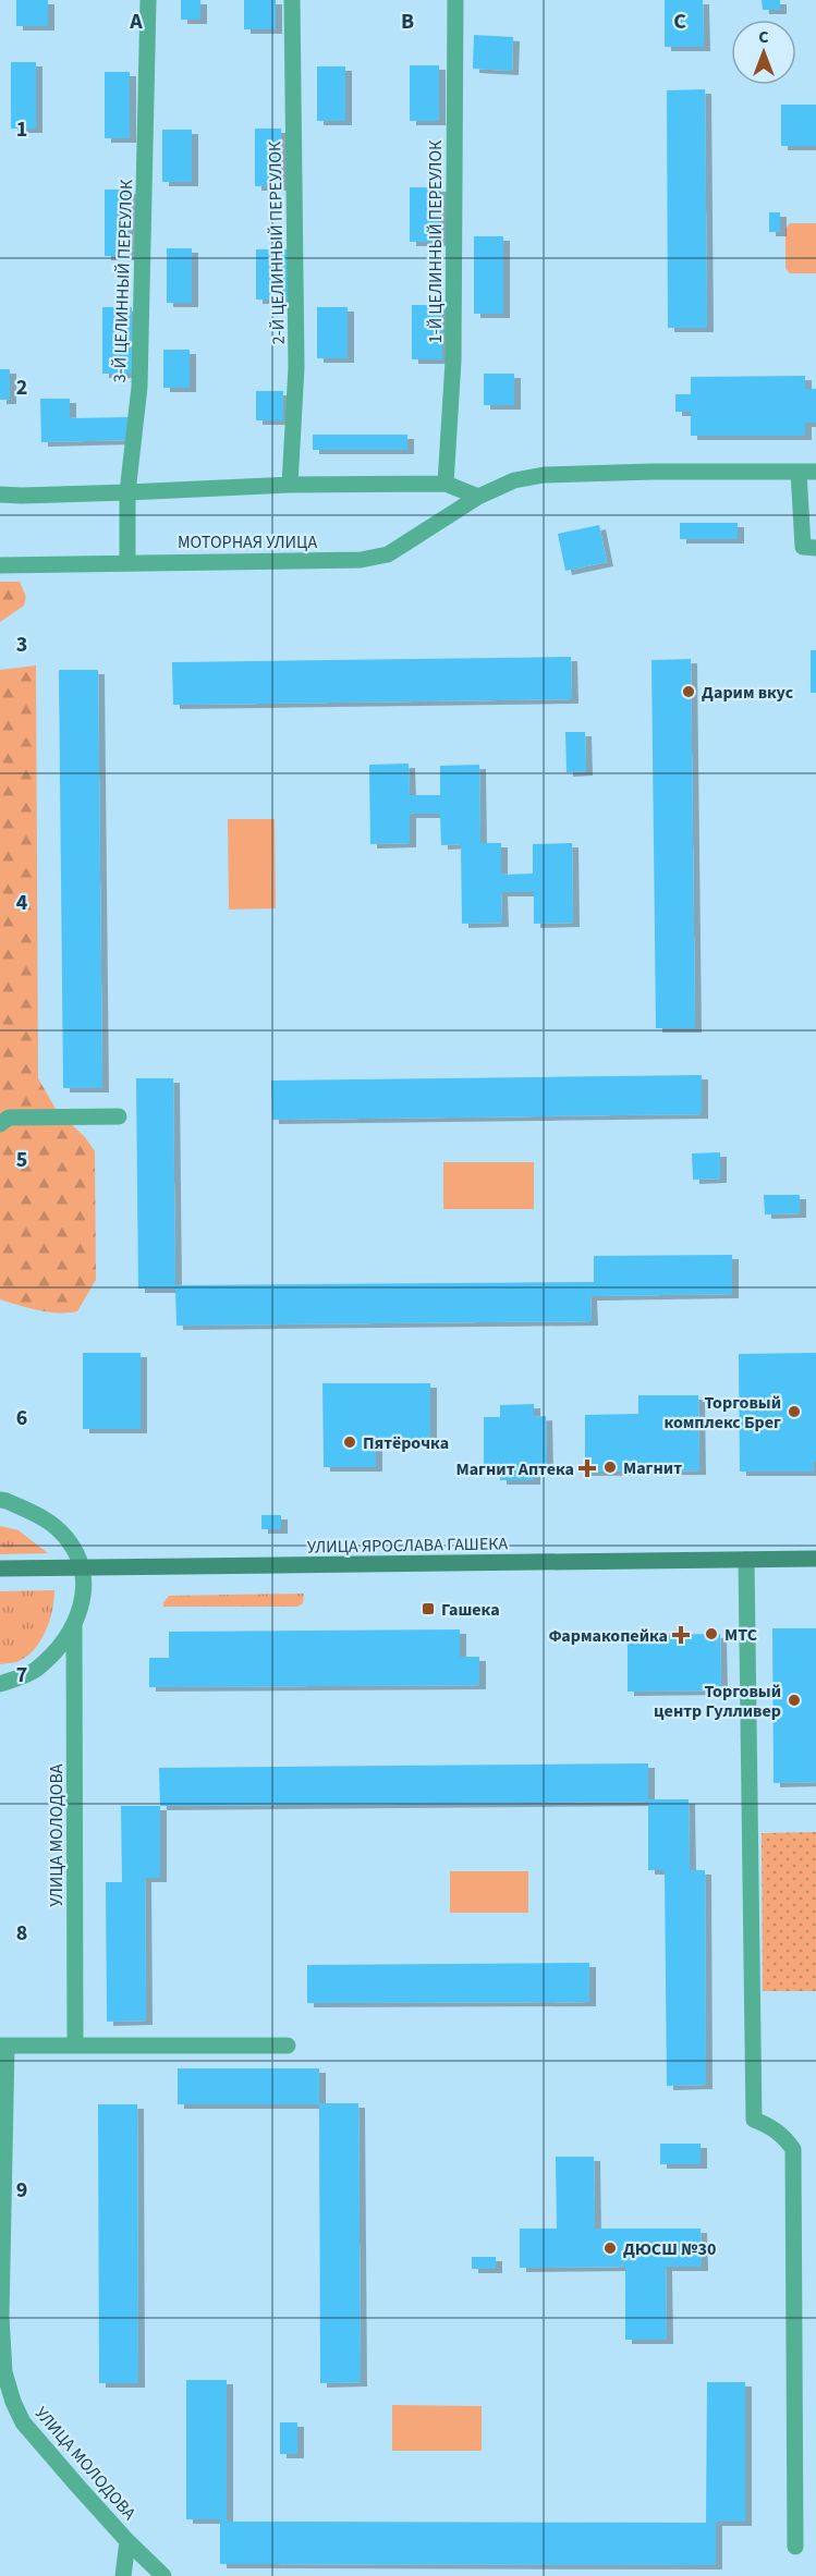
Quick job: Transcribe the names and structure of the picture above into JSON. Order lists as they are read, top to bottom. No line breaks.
{"streets":{"main road":["УЛИЦА ЯРОСЛАВА ГАШЕКА"],"street":["1-Й ЦЕЛИННЫЙ ПЕРЕУЛОК","2-Й ЦЕЛИННЫЙ ПЕРЕУЛОК","3-Й ЦЕЛИННЫЙ ПЕРЕУЛОК","МОТОРНАЯ УЛИЦА","УЛИЦА МОЛОДОВА"]},"crossings":[["3-Й ЦЕЛИННЫЙ ПЕРЕУЛОК","МОТОРНАЯ УЛИЦА"]],"places":{"other":["Дарим вкус","Торговый комплекс Брег","Пятёрочка","Магнит","МТС","Торговый центр Гулливер","ДЮСШ №30"],"health":["Магнит Аптека","Фармакопейка"],"transit":["Гашека"]},"north":"top","grid":{"columns":["A","B","C"],"rows":["1","2","3","4","5","6","7","8","9"]}}
